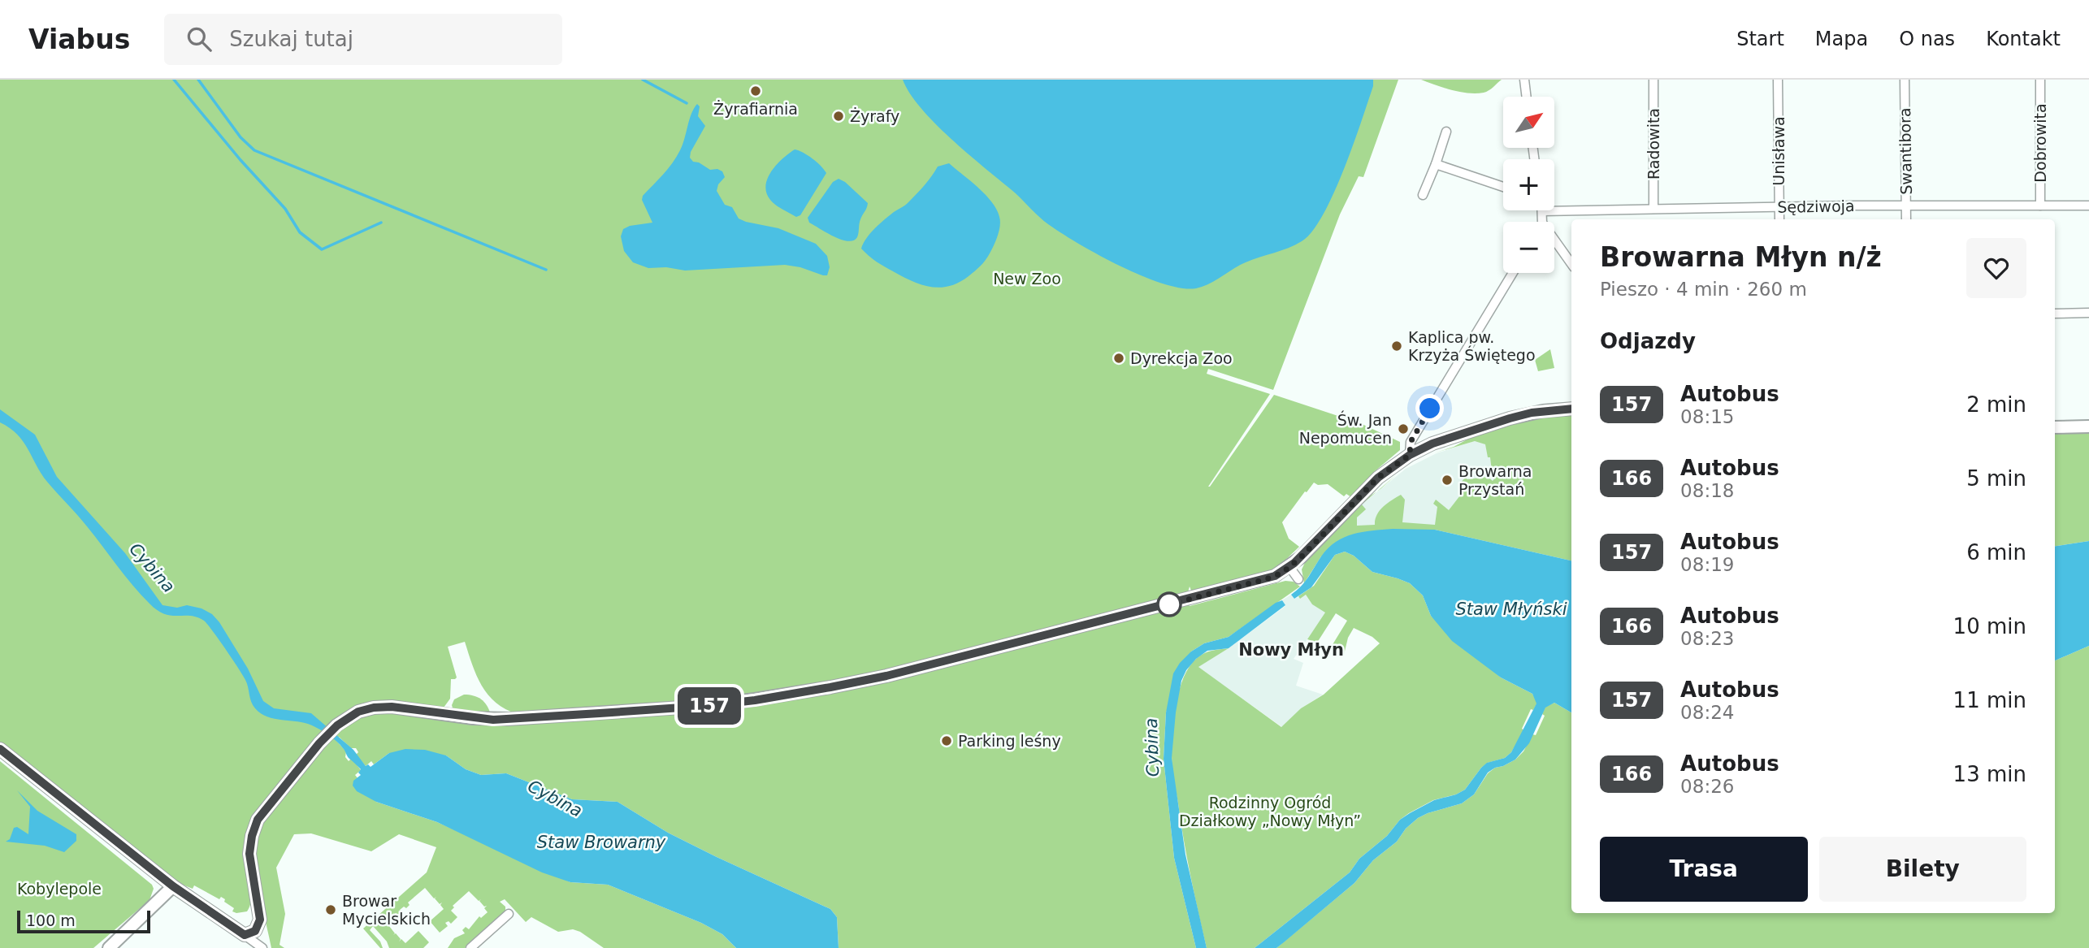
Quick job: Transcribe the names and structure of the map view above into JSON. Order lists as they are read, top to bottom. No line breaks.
{"streets":{"street":["Dobrowita","Radowita","Unisława","Swantibora","Sędziwoja"]},"crossings":[["Dobrowita","Sędziwoja"],["Radowita","Sędziwoja"],["Unisława","Sędziwoja"],["Swantibora","Sędziwoja"]],"districts":["Nowy Młyn"],"water":["Cybina","Staw Młyński","Staw Browarny"],"parks":["New Zoo","Rodzinny Ogród Działkowy „Nowy Młyn”","Kobylepole"],"places":["Żyrafiarnia","Żyrafy","Kaplica pw. Krzyża Świętego","Dyrekcja Zoo","Św. Jan Nepomucen","Browarna Przystań","Parking leśny","Browar Mycielskich"],"lines":["bus line 157"],"scale_bar":"100 m","north":"top right","page":{"header":"Viabus","search":"Szukaj tutaj","nav":["Start","Mapa","O nas","Kontakt"],"on_map":"157","map_buttons":["+","−"],"heading":[["Browarna Młyn n/ż","Pieszo · 4 min · 260 m"],"Odjazdy"],"list":[{"mark":"157","name":"Autobus","note":"08:15","value":"2 min"},{"mark":"166","name":"Autobus","note":"08:18","value":"5 min"},{"mark":"157","name":"Autobus","note":"08:19","value":"6 min"},{"mark":"166","name":"Autobus","note":"08:23","value":"10 min"},{"mark":"157","name":"Autobus","note":"08:24","value":"11 min"},{"mark":"166","name":"Autobus","note":"08:26","value":"13 min"}],"buttons":["Trasa","Bilety"],"scale":"100 m"}}
